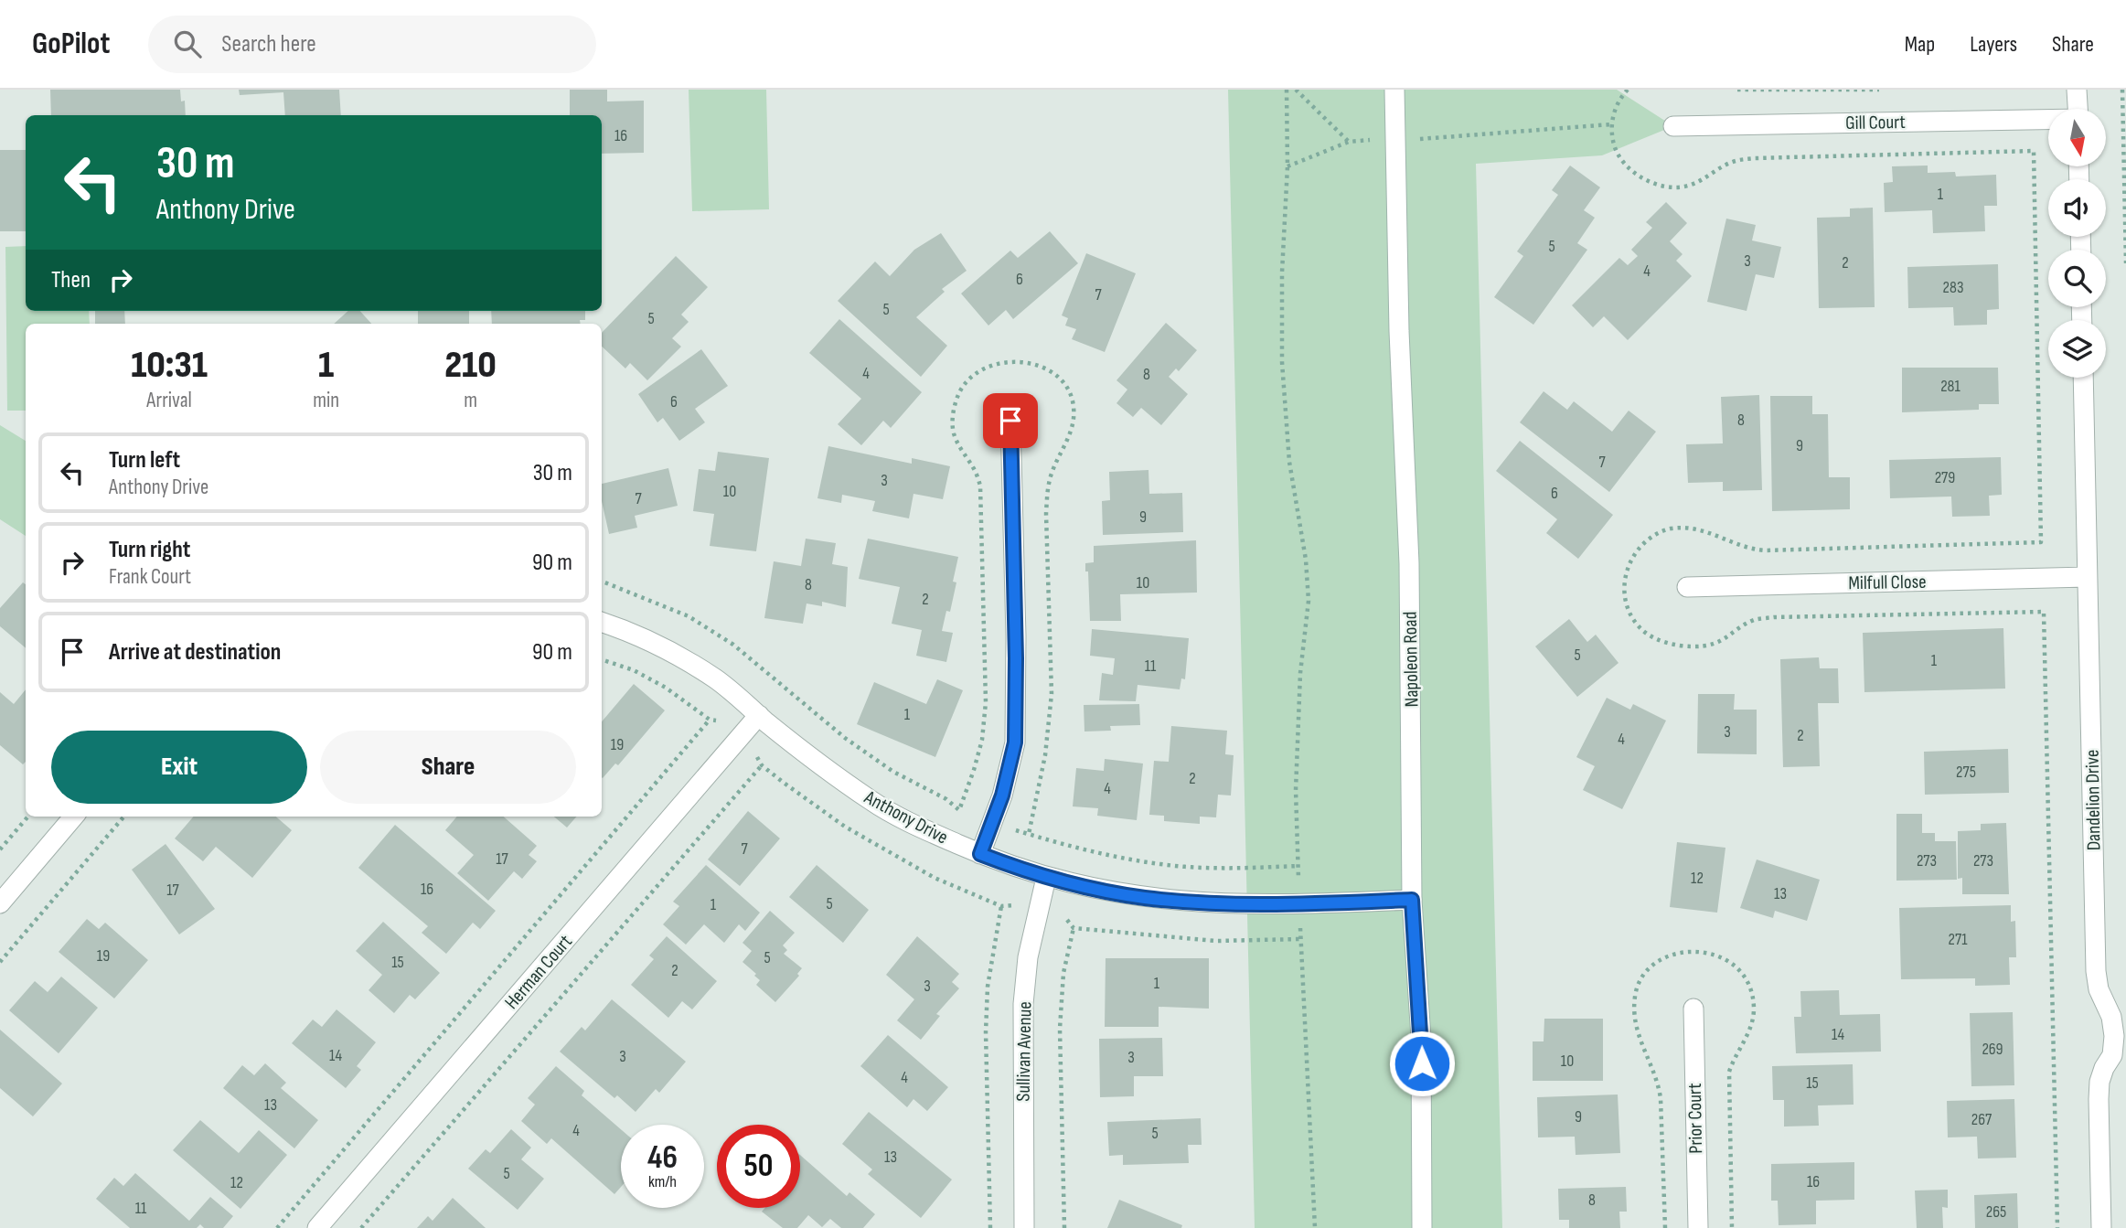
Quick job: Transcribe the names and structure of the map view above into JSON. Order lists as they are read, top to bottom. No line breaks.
{"streets":{"street":["Gill Court","Milfull Close","Napoleon Road","Dandelion Drive","Anthony Drive","Herman Court","Sullivan Avenue","Prior Court"]},"crossings":[["Milfull Close","Dandelion Drive"],["Napoleon Road","Anthony Drive"],["Anthony Drive","Herman Court"],["Anthony Drive","Sullivan Avenue"]],"house_numbers":["16","1","5","3","2","4","6","283","7","5","5","4","8","281","6","8","9","7","279","3","10","6","7","9","10","8","2","5","1","11","1","3","2","4","19","275","2","4","7","17","273","273","12","16","17","13","5","1","271","19","5","15","2","1","3","14","269","14","3","3","10","4","15","13","9","267","4","5","13","5","16","12","8","11","265"],"north":"bottom","page":{"header":"GoPilot","search":"Search here","nav":["Map","Layers","Share"],"turn":["30 m","Anthony Drive"],"then":"Then","eta":["10:31","Arrival","1","min","210","m"],"list":[{"name":"Turn left","note":"Anthony Drive","value":"30 m"},{"name":"Turn right","note":"Frank Court","value":"90 m"},{"name":"Arrive at destination","value":"90 m"}],"buttons":["Exit","Share"],"speed":"46 km/h","limit":"50"}}
